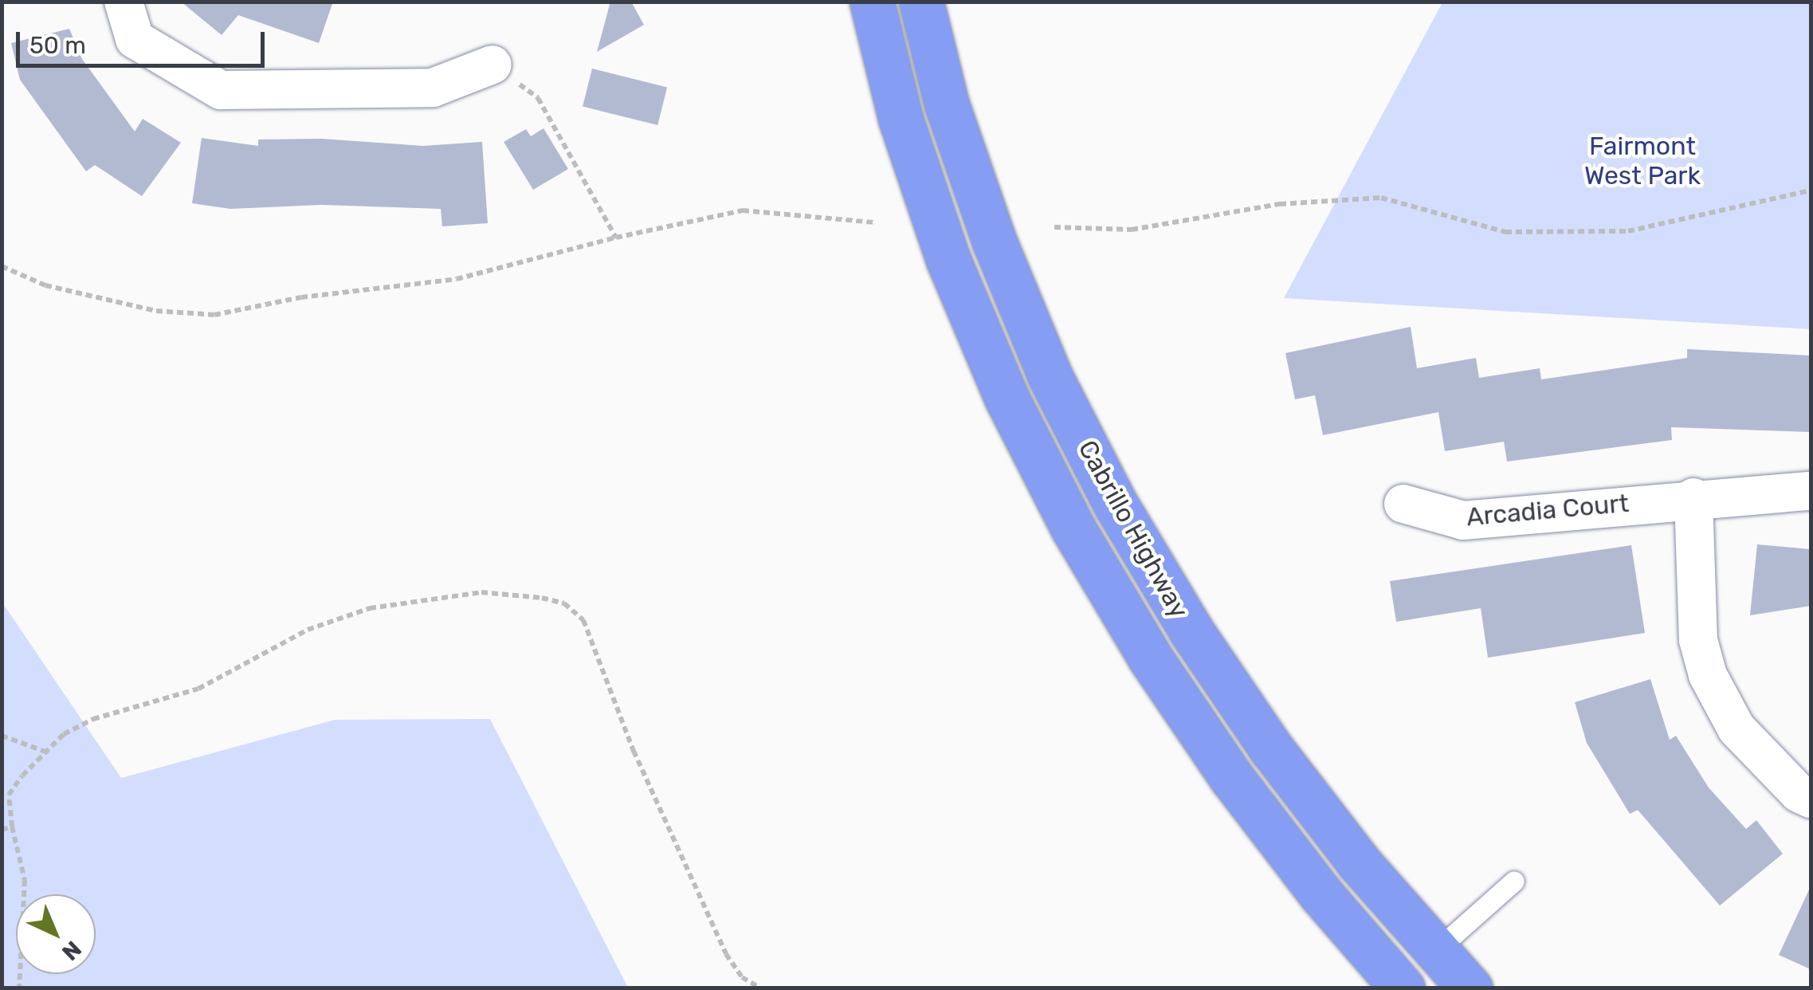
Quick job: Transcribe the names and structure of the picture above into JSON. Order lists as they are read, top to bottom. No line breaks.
{"streets":{"highway":["Cabrillo Highway"],"street":["Arcadia Court"]},"parks":["Fairmont West Park"],"scale_bar":"50 m","north":"bottom right"}
